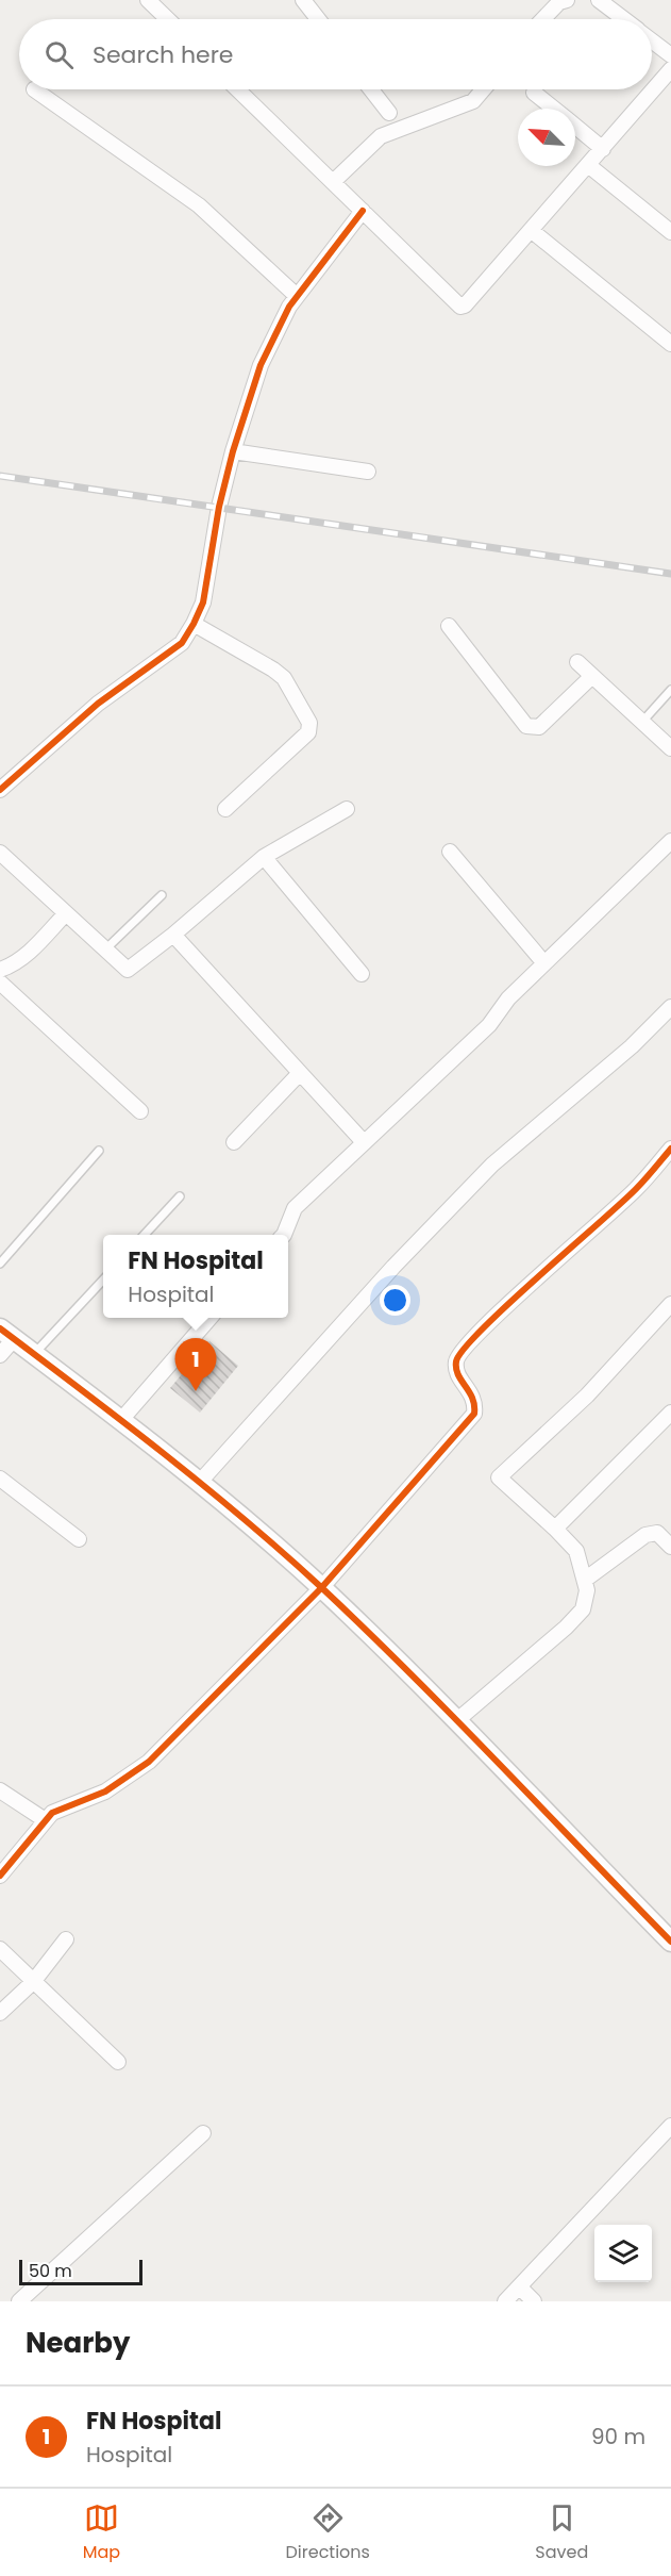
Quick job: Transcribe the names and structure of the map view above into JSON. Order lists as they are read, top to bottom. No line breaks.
{"scale_bar":"50 m","north":"top left","page":{"search":"Search here","popup":["FN Hospital","Hospital"],"pins":"1","scale":"50 m","heading":"Nearby","list":[{"mark":"1","name":"FN Hospital","note":"Hospital","value":"90 m"}],"nav":["Map","Directions","Saved"]}}
